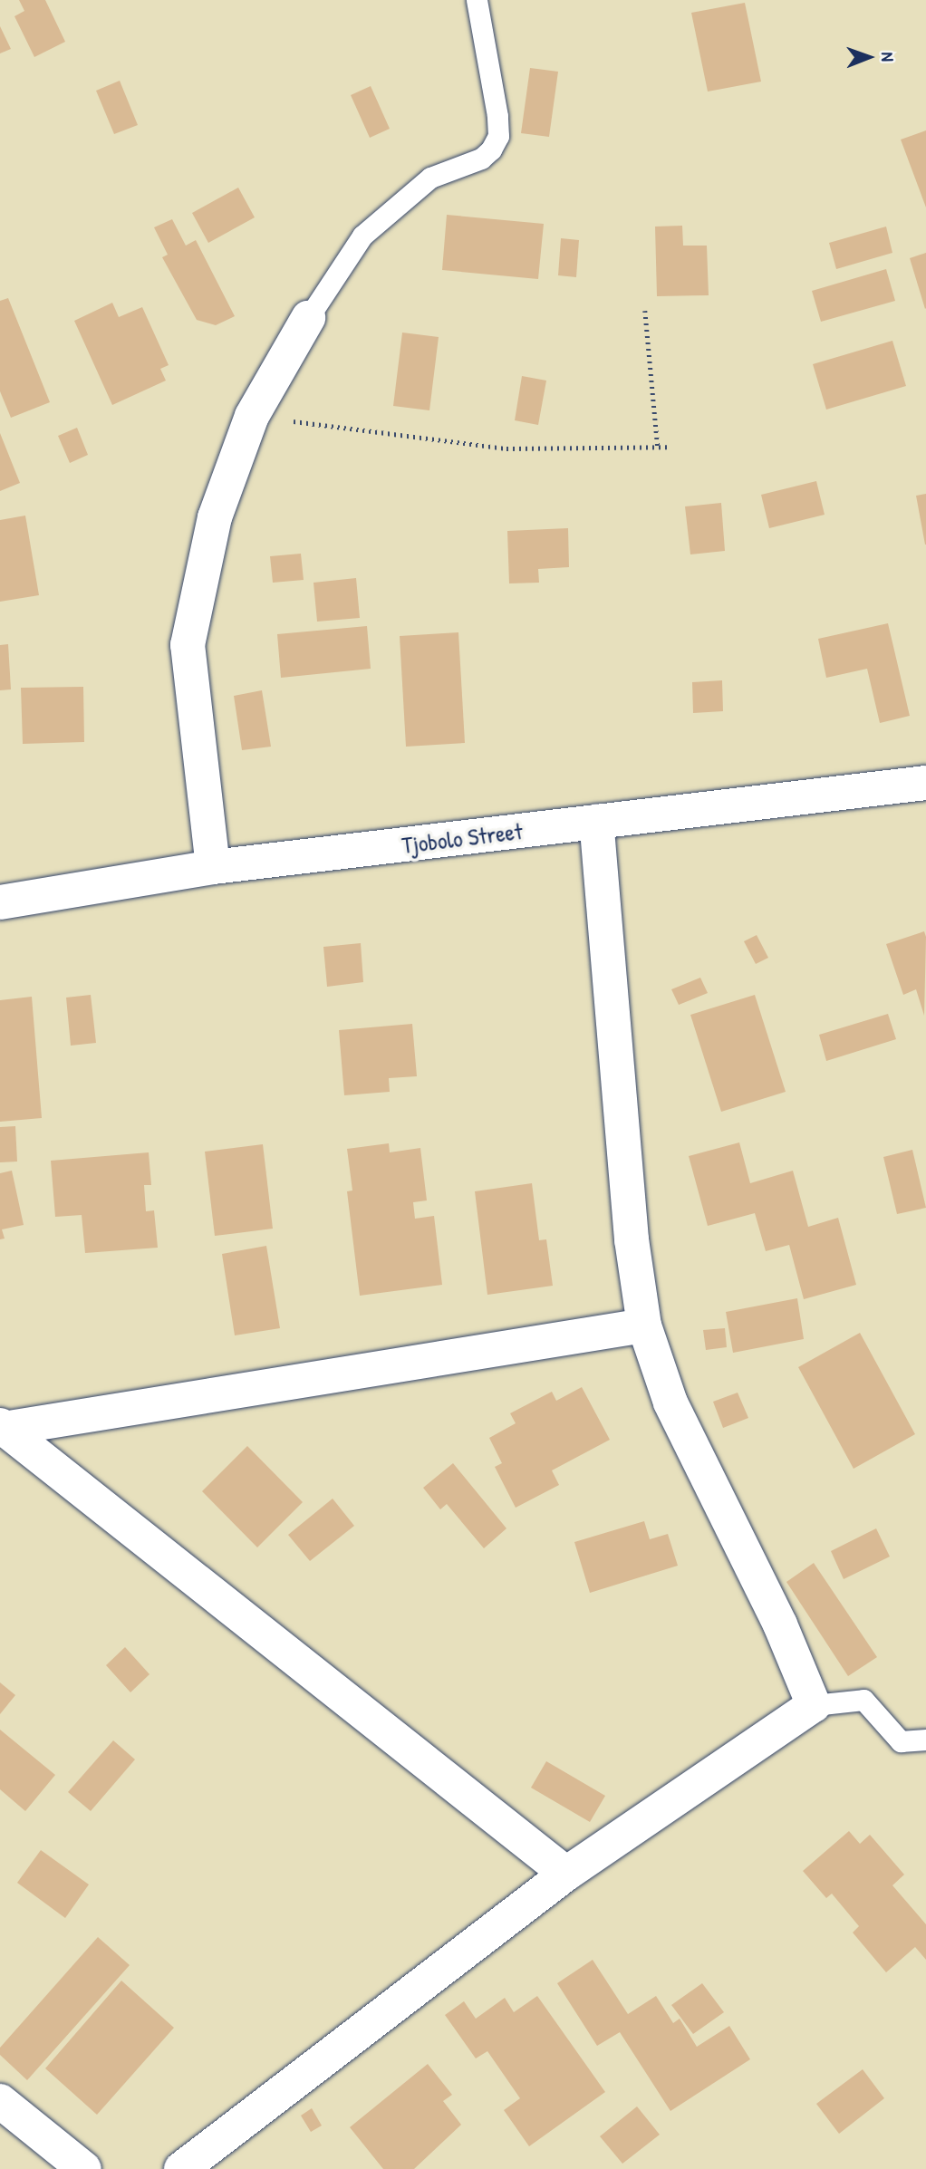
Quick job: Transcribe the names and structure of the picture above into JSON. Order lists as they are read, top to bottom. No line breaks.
{"streets":{"street":["Tjobolo Street"]},"north":"right"}
